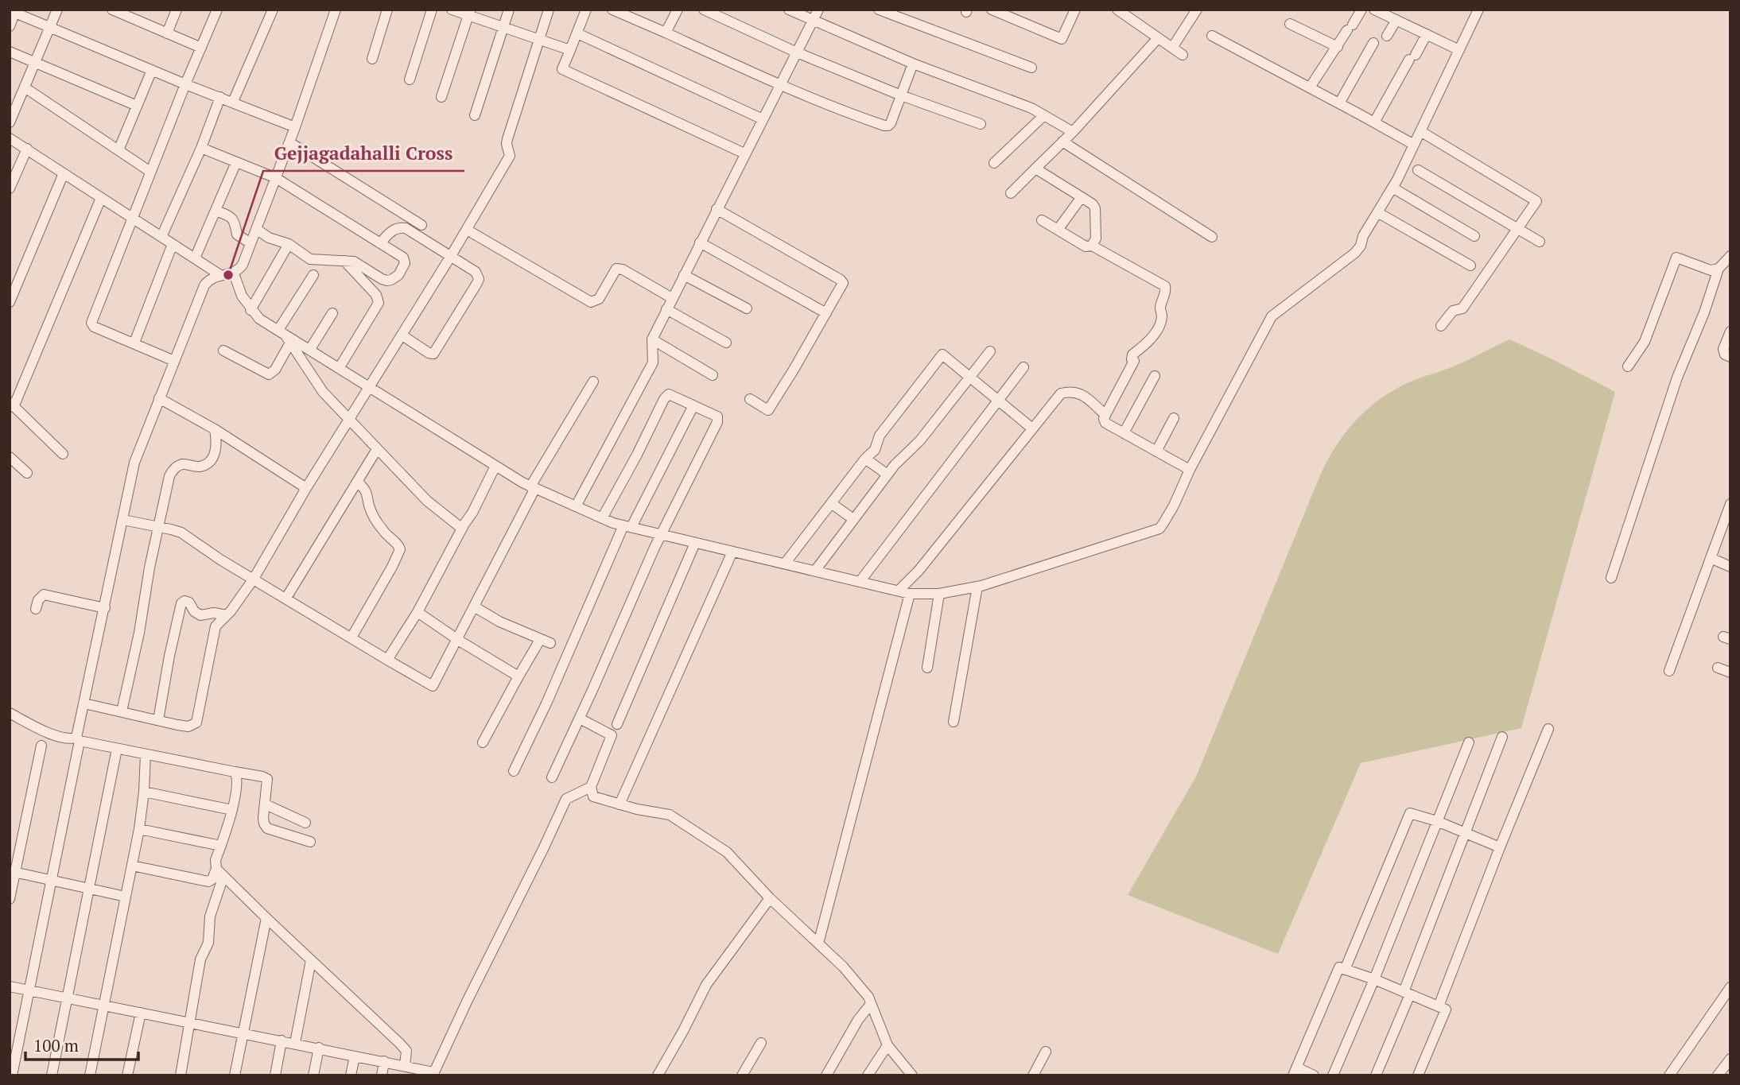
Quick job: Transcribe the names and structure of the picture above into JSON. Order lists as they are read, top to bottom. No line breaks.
{"places":["Gejjagadahalli Cross"],"scale_bar":"100 m"}
